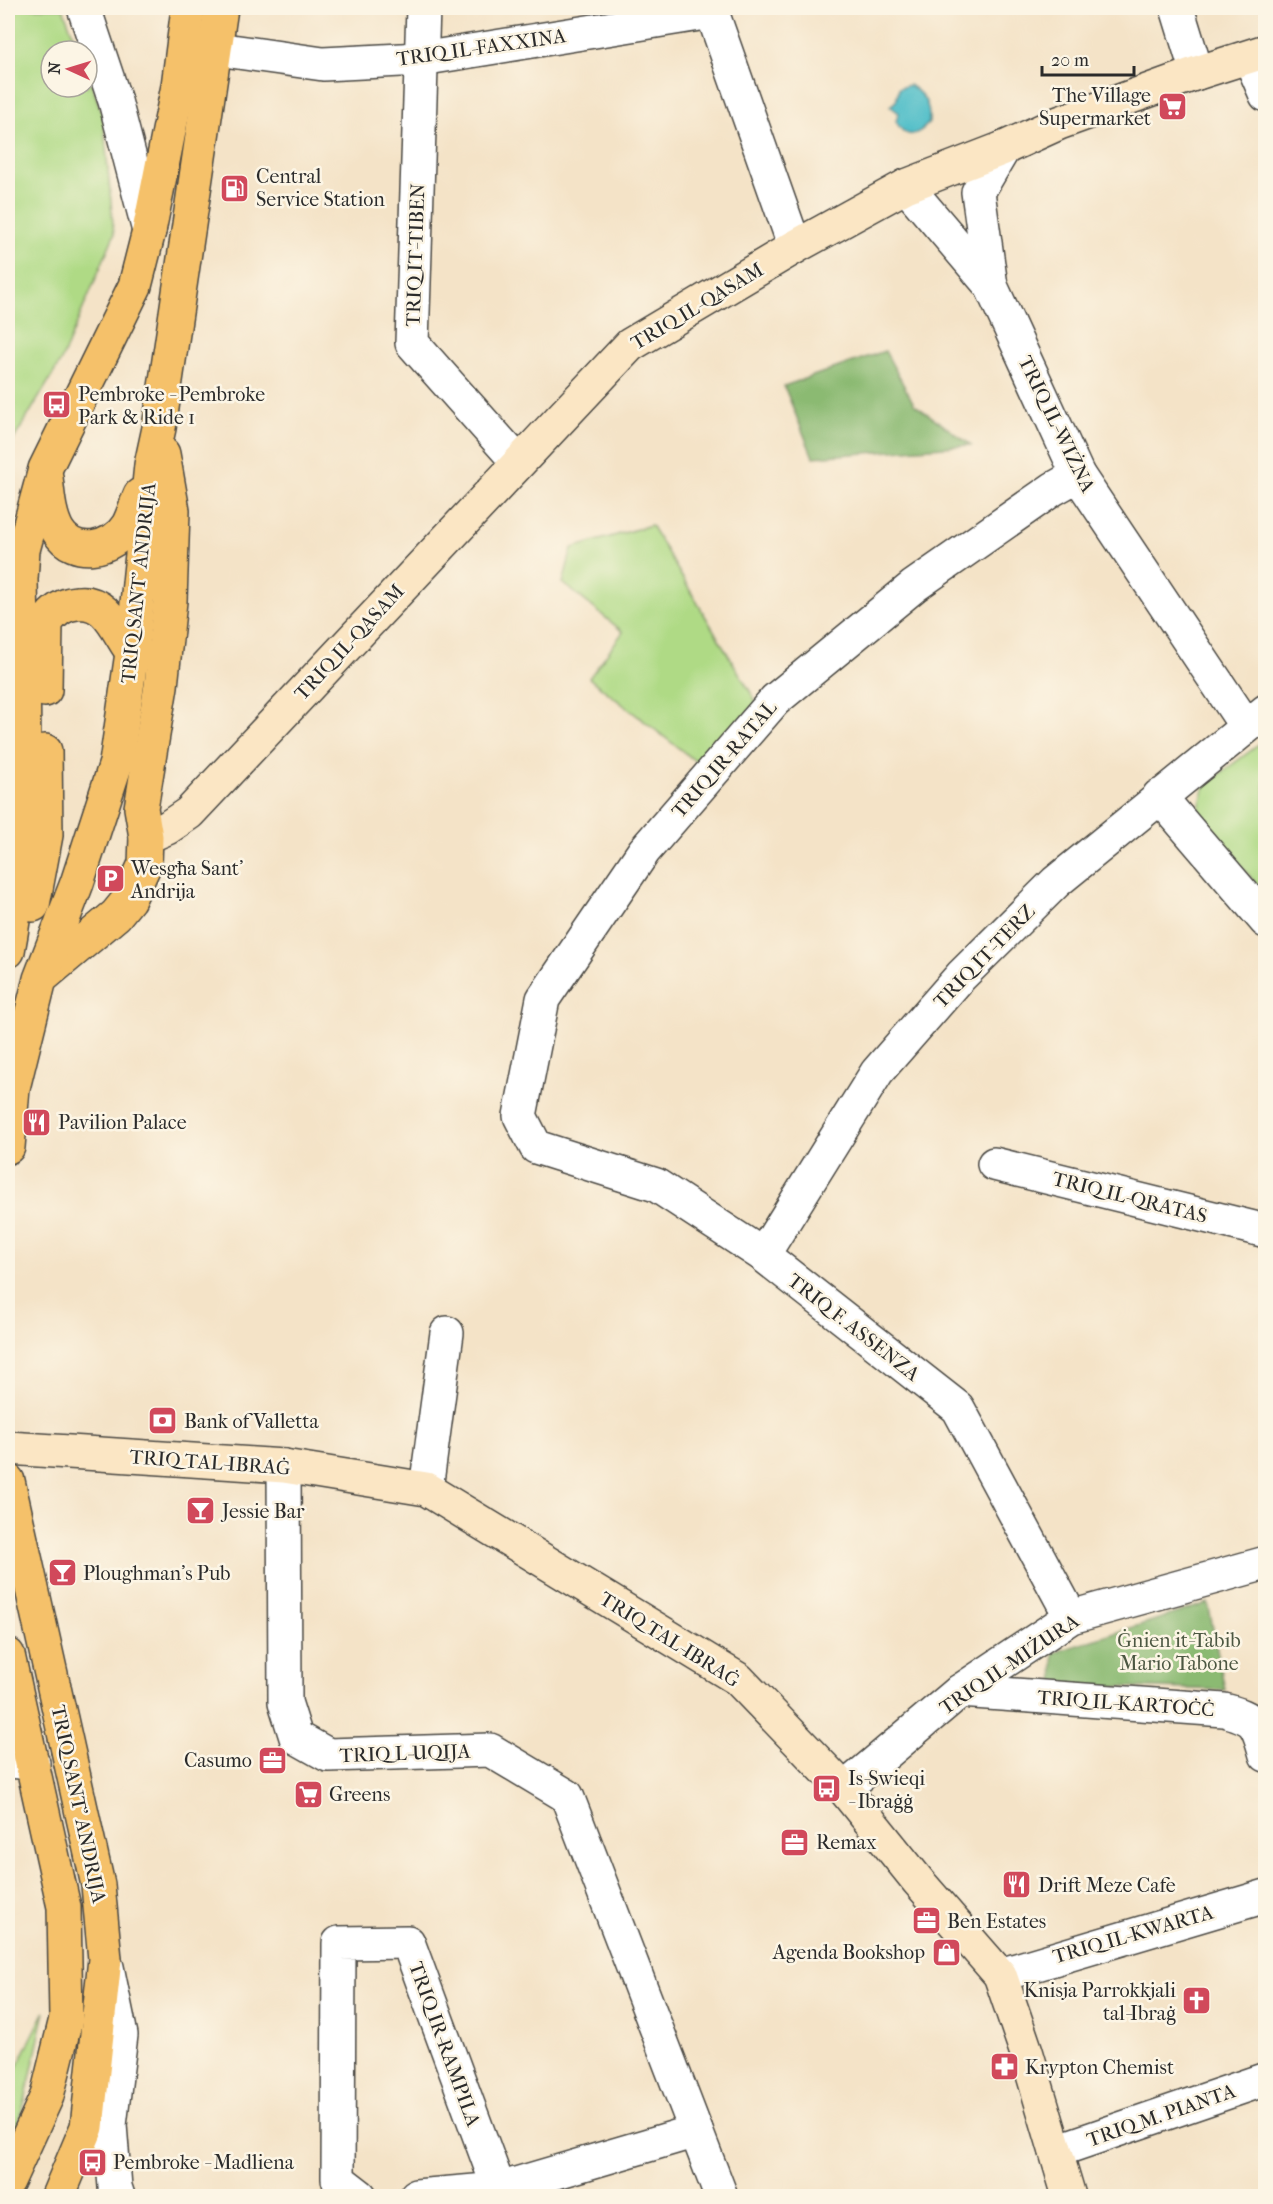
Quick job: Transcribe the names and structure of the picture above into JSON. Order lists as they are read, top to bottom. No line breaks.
{"streets":{"highway":["TRIQ SANT' ANDRIJA"],"main road":["TRIQ IL-QASAM","TRIQ TAL-IBRAĠ"],"street":["TRIQ IL-FAXXINA","TRIQ IT-TIBEN","TRIQ IL-WIŻNA","TRIQ IR-RATAL","TRIQ IT-TERZ","TRIQ IL-QRATAS","TRIQ F. ASSENZA","TRIQ IL-MIŻURA","TRIQ IL-KARTOĊĊ","TRIQ L-UQIJA","TRIQ IL-KWARTA","TRIQ IR-RAMPILA","TRIQ M. PIANTA"]},"crossings":[["TRIQ IL-FAXXINA","TRIQ IT-TIBEN"],["TRIQ IL-FAXXINA","TRIQ IL-QASAM"],["TRIQ IL-FAXXINA","TRIQ SANT' ANDRIJA"],["TRIQ IT-TIBEN","TRIQ IL-QASAM"],["TRIQ IL-QASAM","TRIQ IL-WIŻNA"],["TRIQ IL-WIŻNA","TRIQ IR-RATAL"],["TRIQ IL-WIŻNA","TRIQ IT-TERZ"],["TRIQ IR-RATAL","TRIQ F. ASSENZA"],["TRIQ IT-TERZ","TRIQ F. ASSENZA"],["TRIQ F. ASSENZA","TRIQ IL-MIŻURA"],["TRIQ TAL-IBRAĠ","TRIQ IL-MIŻURA"],["TRIQ TAL-IBRAĠ","TRIQ L-UQIJA"],["TRIQ TAL-IBRAĠ","TRIQ IL-KWARTA"],["TRIQ TAL-IBRAĠ","TRIQ M. PIANTA"],["TRIQ IL-MIŻURA","TRIQ IL-KARTOĊĊ"]],"parks":["Ġnien it-Tabib Mario Tabone"],"places":{"supermarket":["The Village Supermarket","Greens"],"fuel station":["Central Service Station"],"bus stop":["Pembroke - Pembroke Park & Ride 1","Is-Swieqi - Ibraġġ","Pembroke - Madliena"],"parking":["Wesgħa Sant' Andrija"],"restaurant":["Pavilion Palace","Drift Meze Cafe"],"bank":["Bank of Valletta"],"bar":["Jessie Bar","Ploughman's Pub"],"office":["Casumo","Remax","Ben Estates"],"shop":["Agenda Bookshop"],"church":["Knisja Parrokkjali tal-Ibraġ"],"pharmacy":["Krypton Chemist"]},"scale_bar":"20 m","north":"left"}
